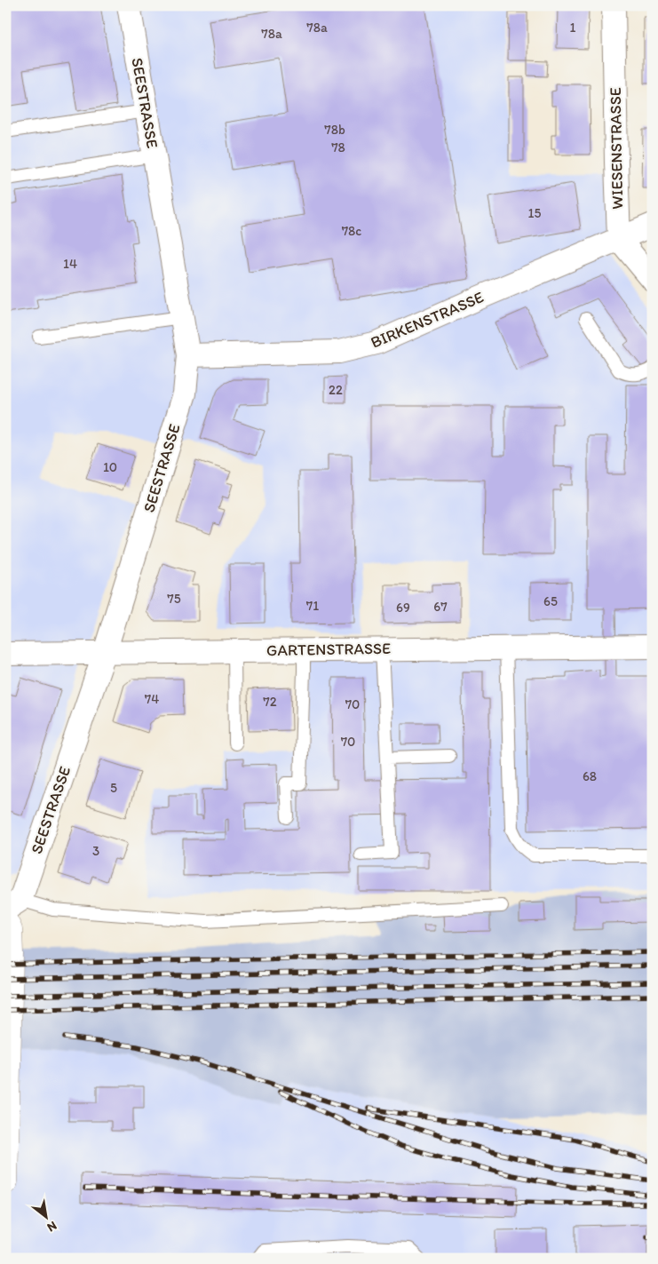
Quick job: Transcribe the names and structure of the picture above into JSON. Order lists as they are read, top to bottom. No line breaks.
{"streets":{"street":["SEESTRASSE","WIESENSTRASSE","BIRKENSTRASSE","GARTENSTRASSE"]},"crossings":[["SEESTRASSE","BIRKENSTRASSE"],["SEESTRASSE","GARTENSTRASSE"],["WIESENSTRASSE","BIRKENSTRASSE"]],"house_numbers":["78a","1","78a","78b","78","15","78c","14","22","10","75","65","71","67","69","74","72","70","70","68","5","3"],"north":"bottom right"}
